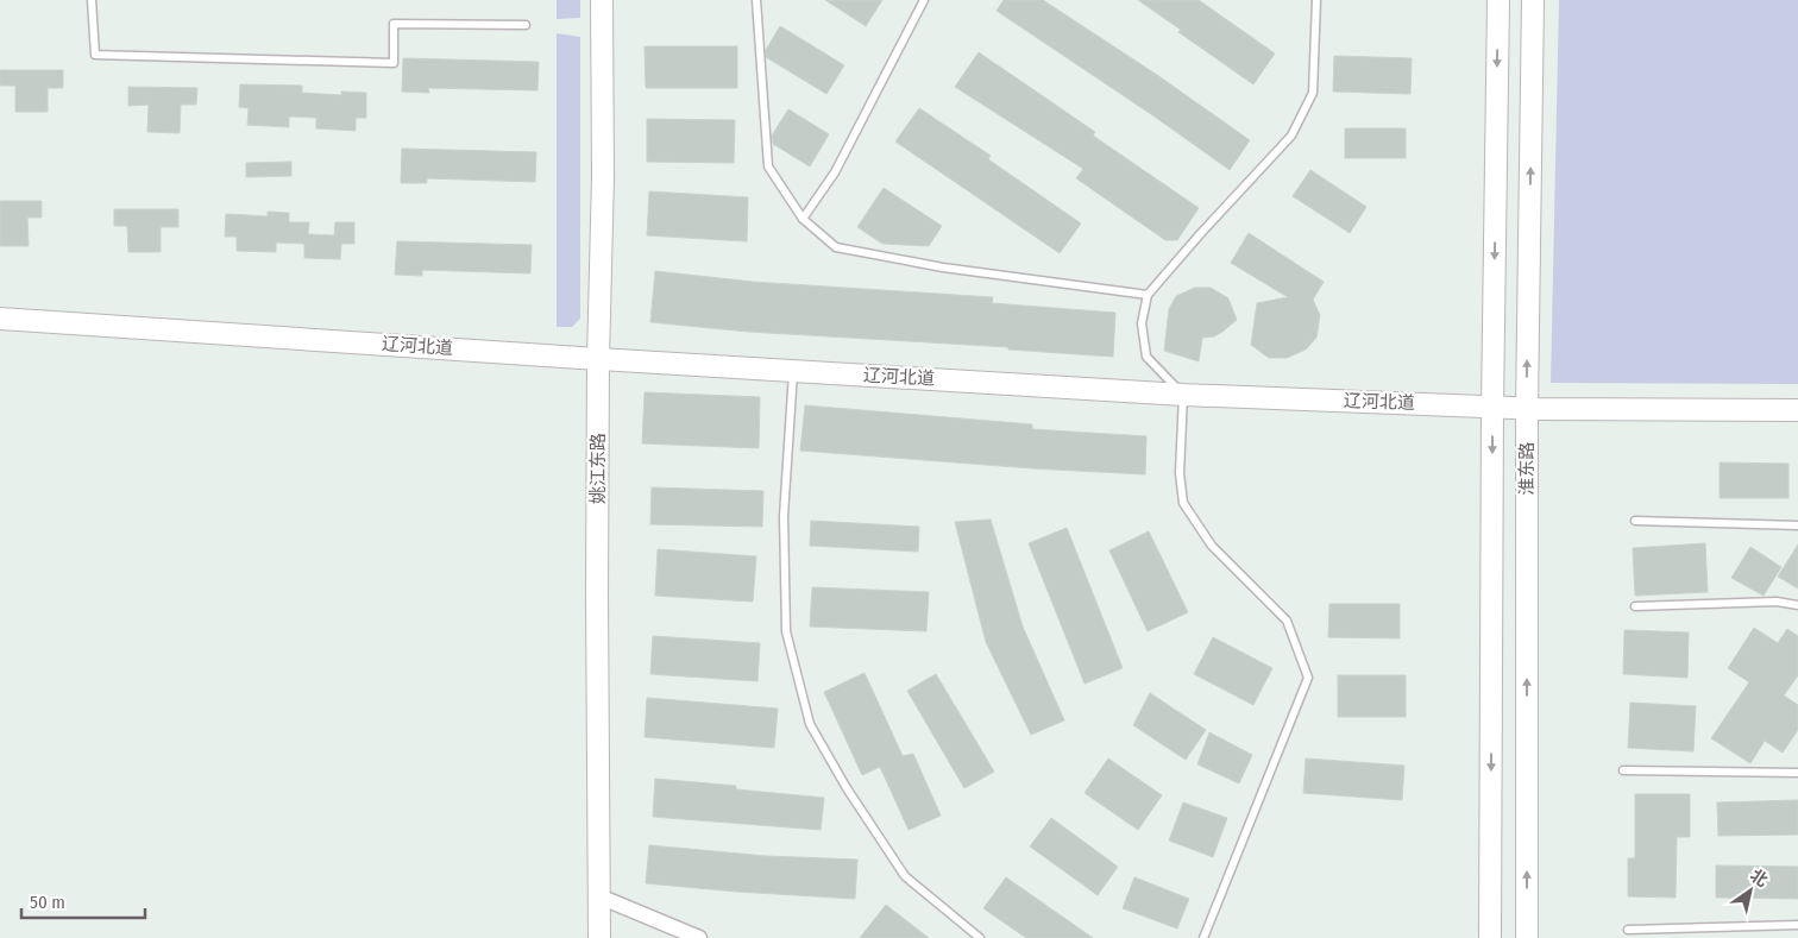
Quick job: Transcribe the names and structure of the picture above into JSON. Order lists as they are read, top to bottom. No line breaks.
{"streets":{"street":["辽河北道","姚江东路","淮东路"]},"crossings":[["辽河北道","姚江东路"],["辽河北道","淮东路"]],"scale_bar":"50 m","north":"top right"}
